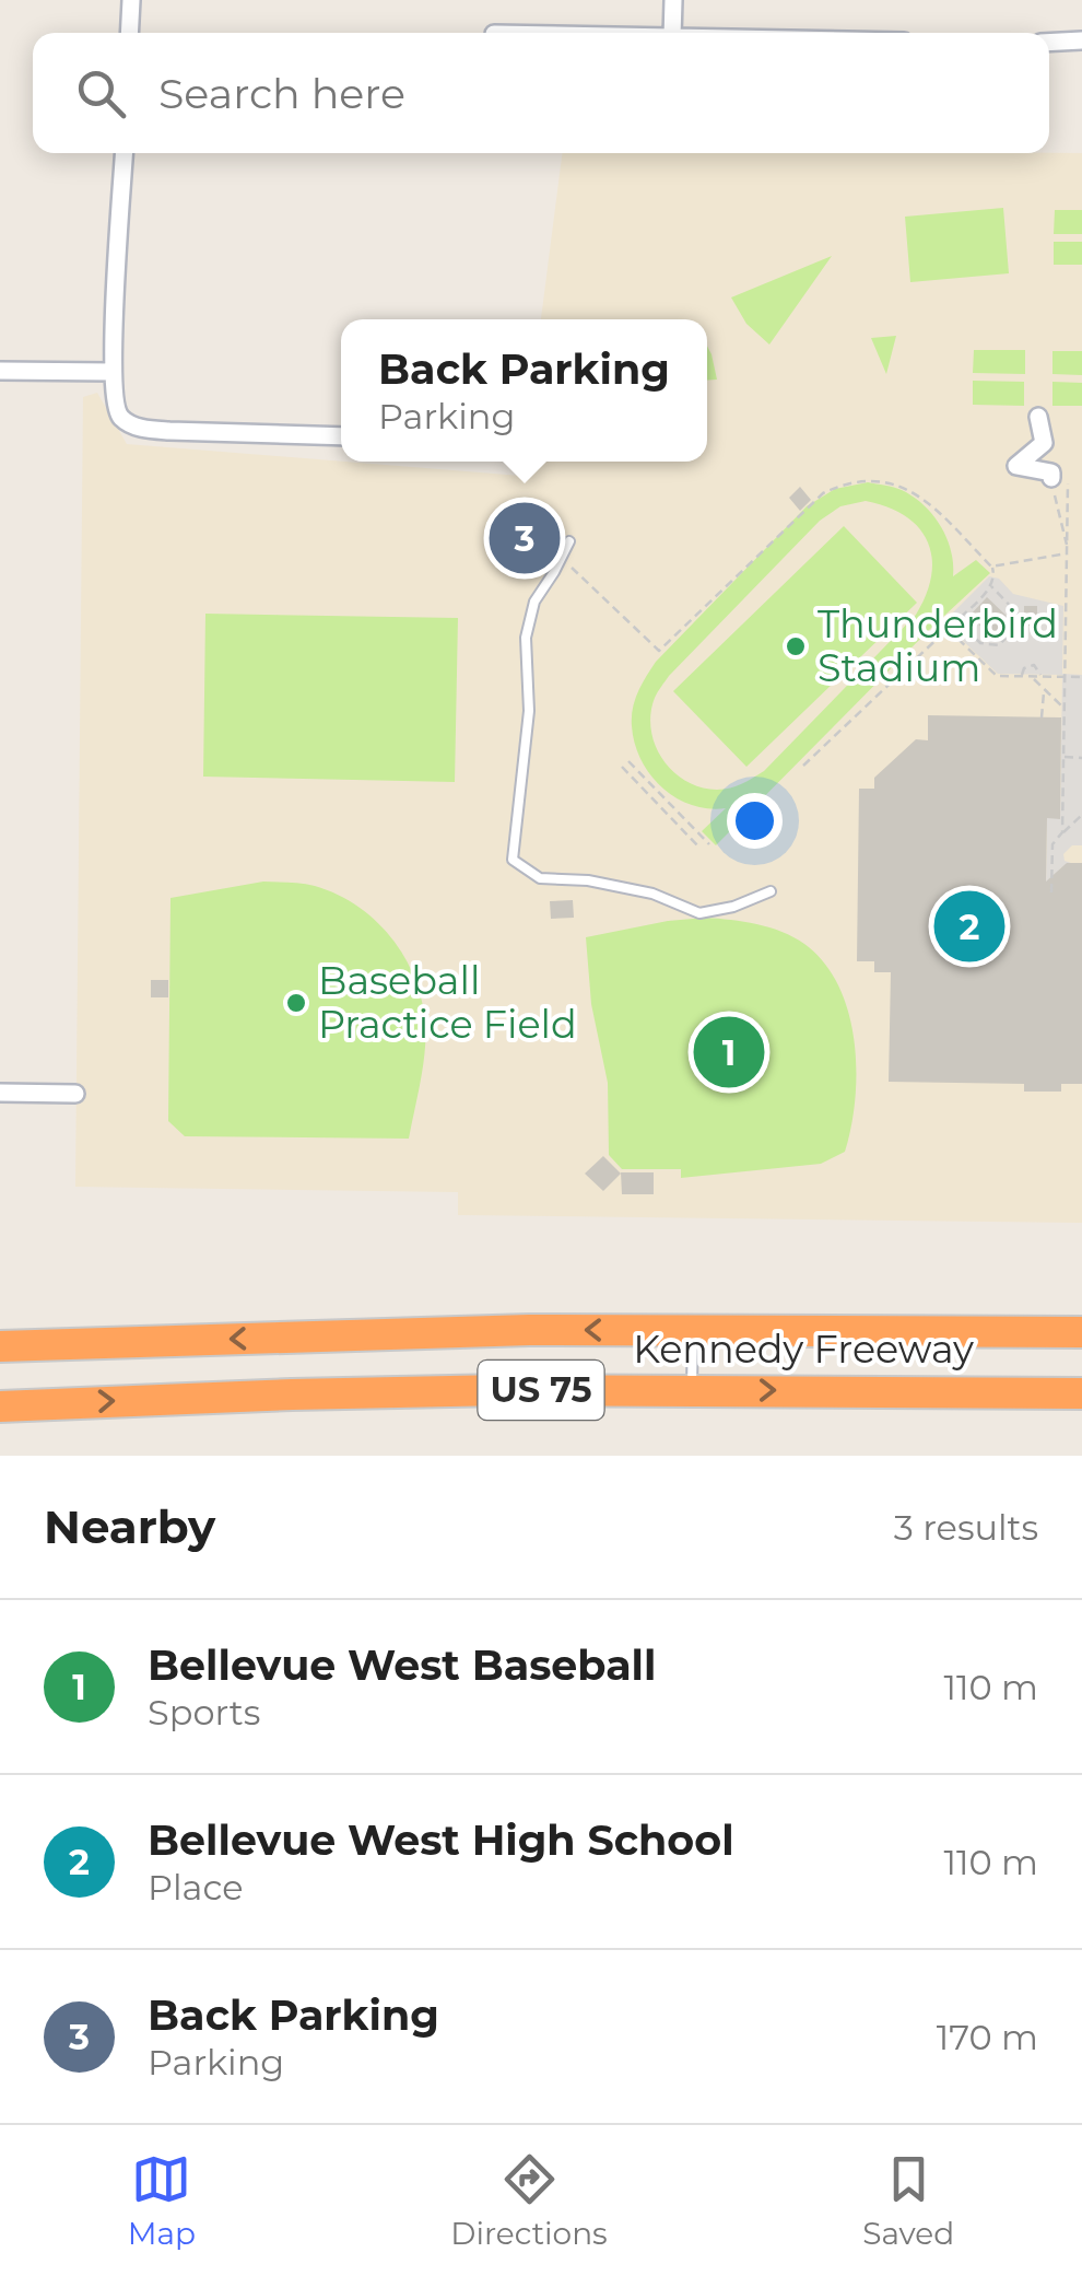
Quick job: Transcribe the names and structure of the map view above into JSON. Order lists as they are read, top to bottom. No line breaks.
{"streets":{"highway":["Kennedy Freeway","US 75"]},"places":["Thunderbird Stadium","Baseball Practice Field"],"page":{"search":"Search here","popup":["Back Parking","Parking"],"pins":["3","2","1"],"heading":["Nearby","3 results"],"list":[{"mark":"1","name":"Bellevue West Baseball","note":"Sports","value":"110 m"},{"mark":"2","name":"Bellevue West High School","note":"Place","value":"110 m"},{"mark":"3","name":"Back Parking","note":"Parking","value":"170 m"}],"nav":["Map","Directions","Saved"]}}
